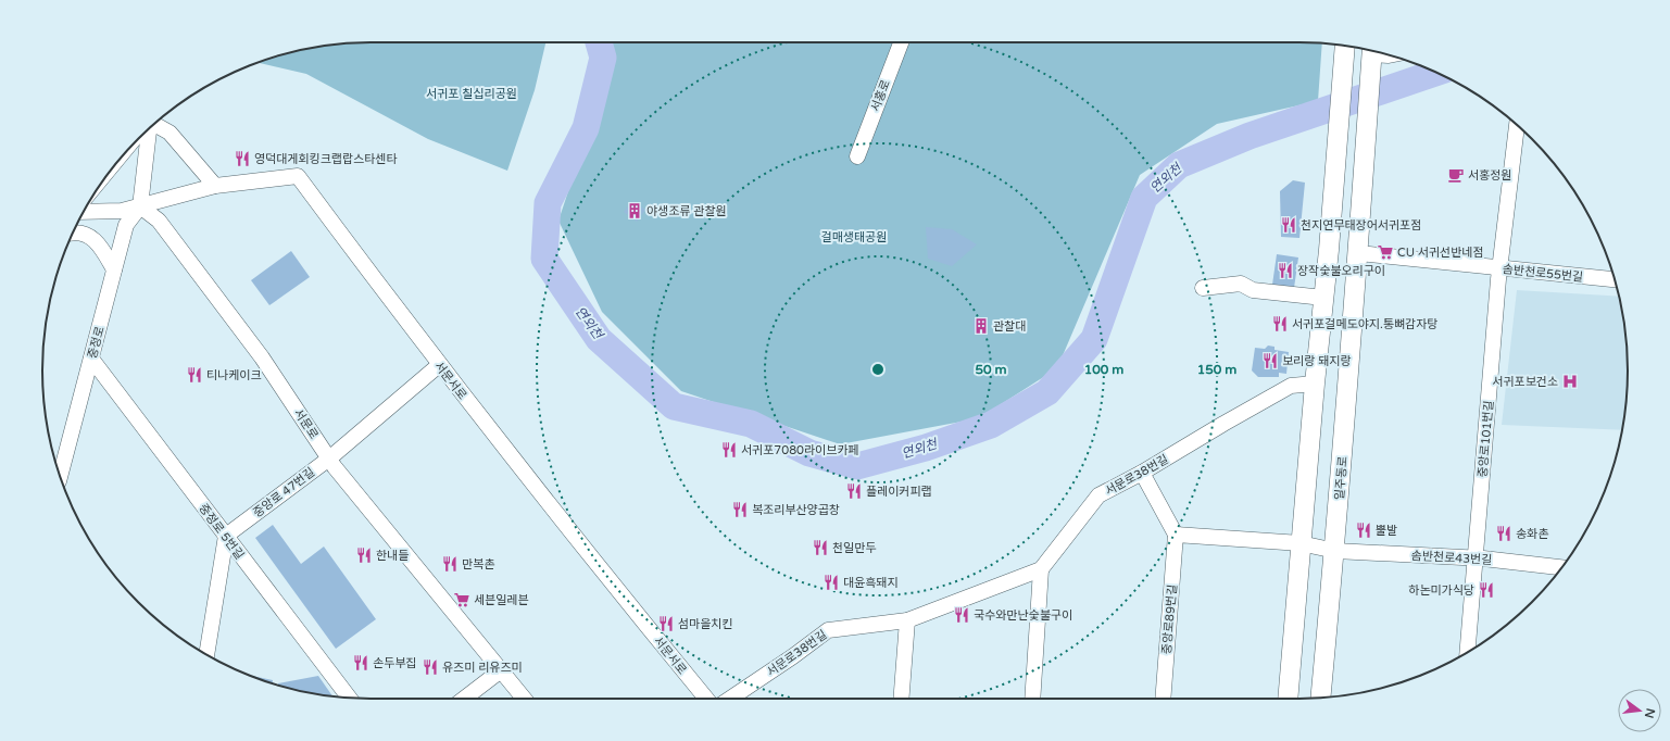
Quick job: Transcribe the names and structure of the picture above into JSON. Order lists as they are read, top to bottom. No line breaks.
{"streets":{"main road":["일주동로"],"street":["서홍로","솜반천로55번길","중정로","서문서로","서문로","중앙로101번길","서문로38번길","중앙로 47번길","중정로 5번길","솜반천로43번길","중앙로89번길"]},"crossings":[["솜반천로55번길","중앙로101번길"],["솜반천로55번길","일주동로"],["중정로","서문서로"],["중정로","서문로"],["중정로","중정로 5번길"],["서문서로","서문로"],["서문서로","중앙로 47번길"],["서문로","중앙로 47번길"],["중앙로101번길","솜반천로43번길"],["일주동로","솜반천로43번길"],["중앙로 47번길","중정로 5번길"]],"water":["연외천"],"parks":["서귀포 칠십리공원","걸매생태공원"],"places":{"restaurant":["영덕대게회킹크랩랍스타센타","천지연무태장어서귀포점","장작숯불오리구이","서귀포걸메도야지.통뼈감자탕","보리랑 돼지랑","티나케이크","서귀포7080라이브카페","플레이커피랩","복조리부산양곱창","뿔발","송화촌","천일만두","한내들","만복촌","대윤흑돼지","하논미가식당","국수와만난숯불구이","섬마을치킨","손두부집","유즈미 리유즈미"],"cafe":["서홍정원"],"building":["야생조류 관찰원","관찰대"],"supermarket":["CU 서귀선반네점","세븐일레븐"],"hospital":["서귀포보건소"]},"north":"right","rings":["50 m","100 m","150 m"]}
